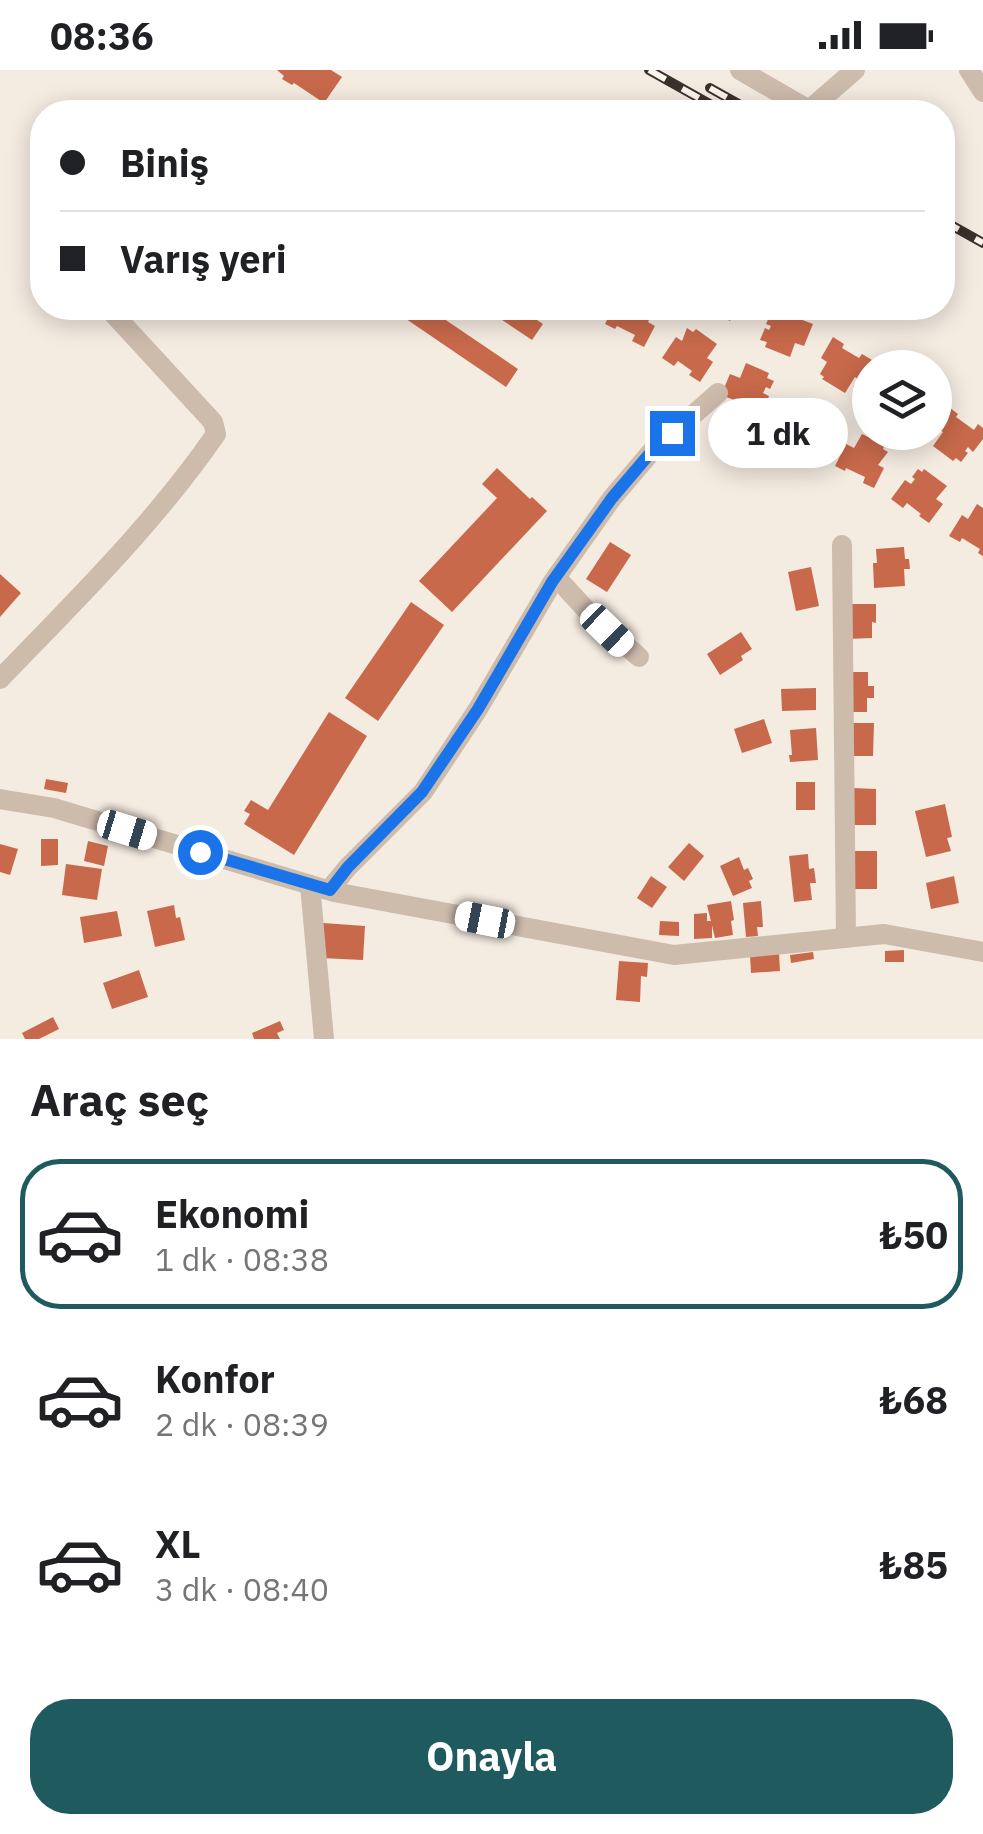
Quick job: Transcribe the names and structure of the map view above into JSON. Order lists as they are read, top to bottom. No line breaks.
{"page":{"status":"08:36","banner":["Biniş","Varış yeri"],"bubble":"1 dk","heading":"Araç seç","list":[{"name":"Ekonomi","note":"1 dk · 08:38","value":"₺50"},{"name":"Konfor","note":"2 dk · 08:39","value":"₺68"},{"name":"XL","note":"3 dk · 08:40","value":"₺85"}],"buttons":"Onayla"}}
